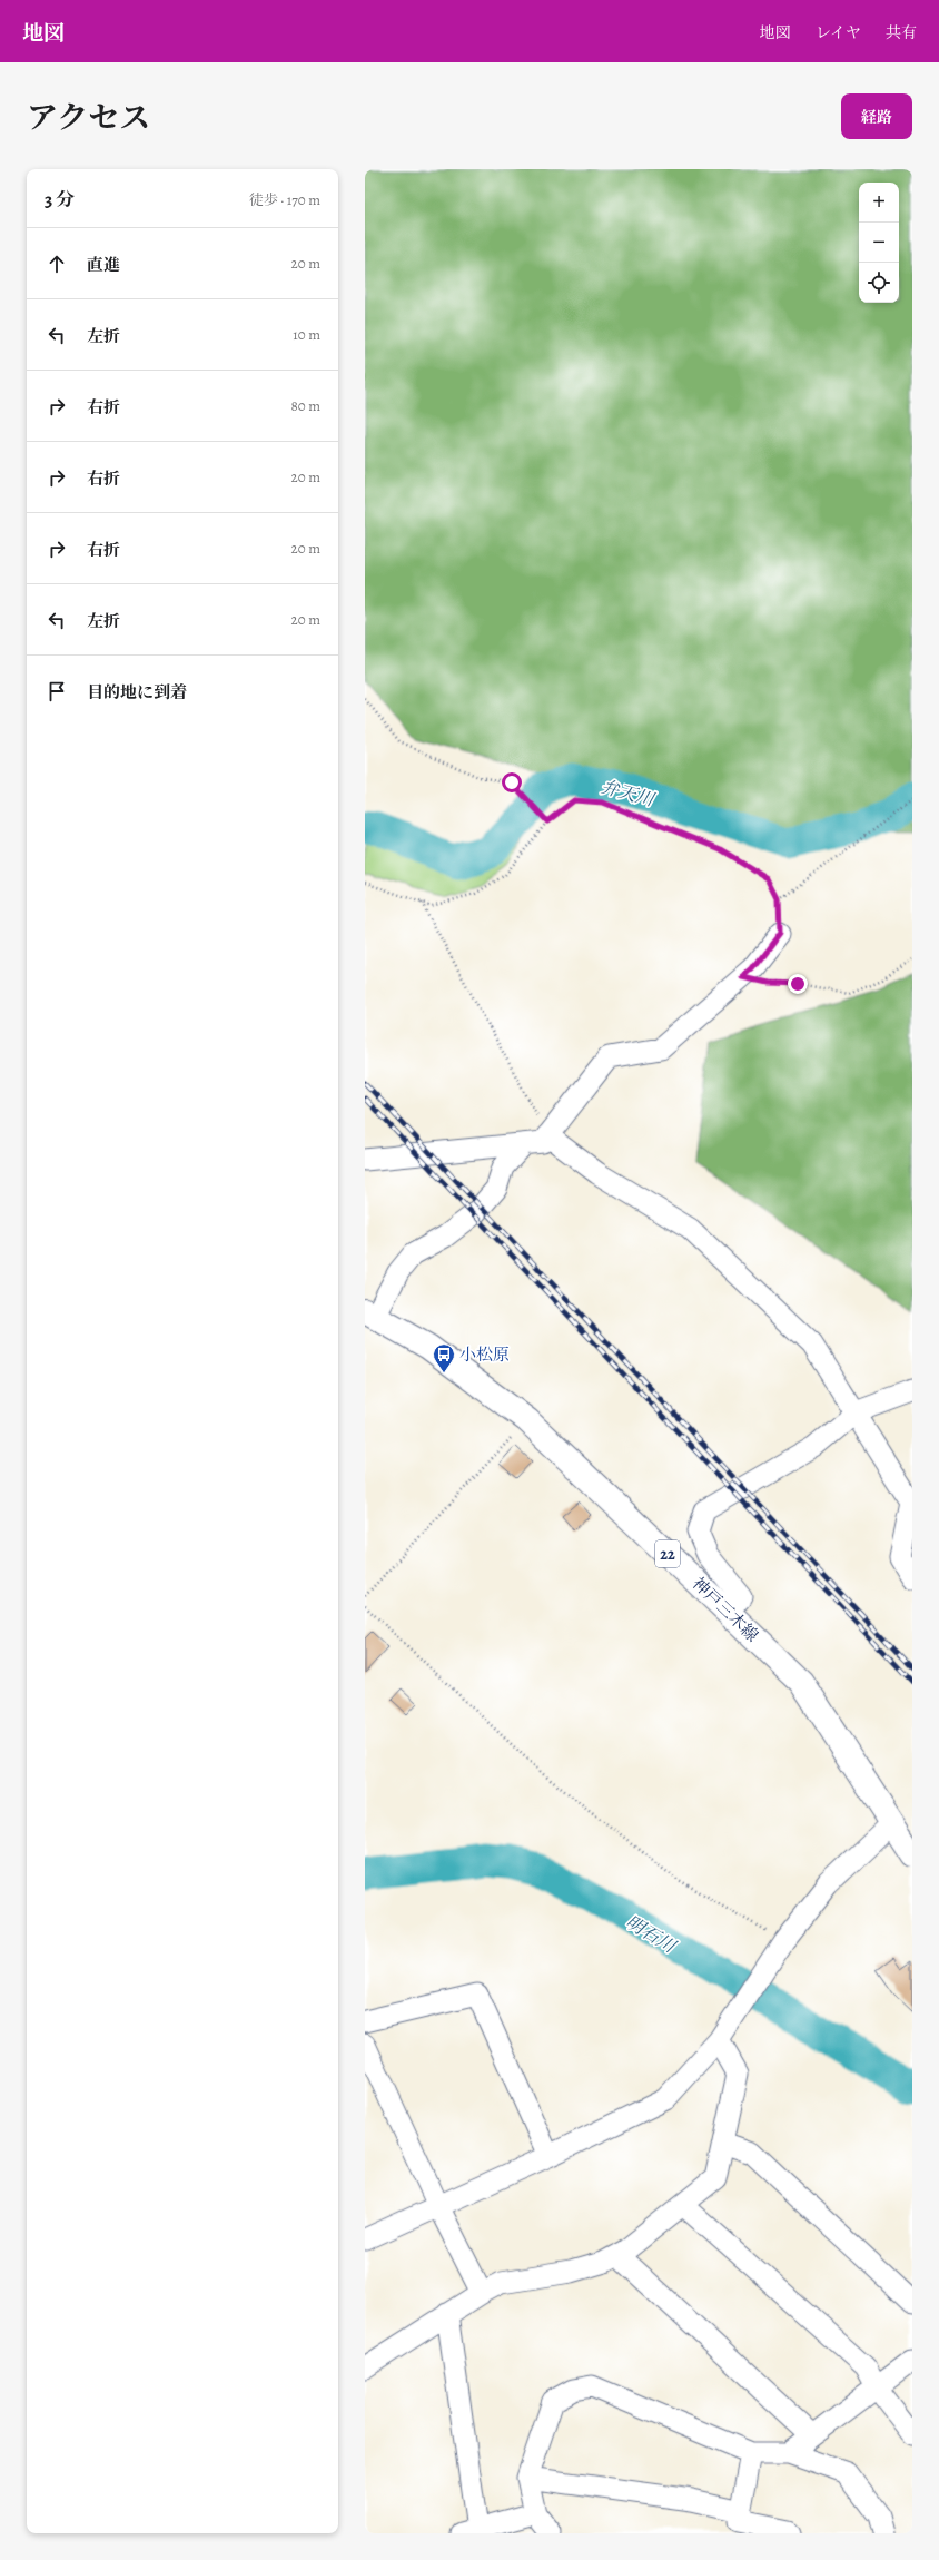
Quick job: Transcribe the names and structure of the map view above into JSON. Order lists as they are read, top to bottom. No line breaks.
{"streets":{"main road":["22","神戸三木線"]},"water":["弁天川","明石川"],"places":{"bus stop":["小松原"]},"page":{"header":"地図","nav":["地図","レイヤ","共有"],"title":"アクセス","buttons":"経路","heading":["3 分","徒歩 · 170 m"],"map_buttons":["+","−"],"list":[["直進","20 m"],["左折","10 m"],["右折","80 m"],["右折","20 m"],["右折","20 m"],["左折","20 m"],"目的地に到着"]}}
